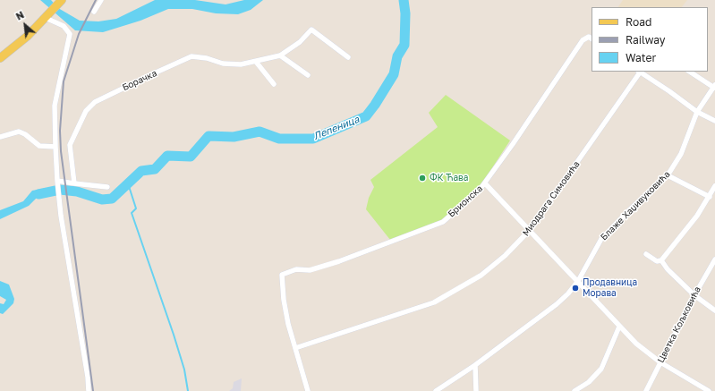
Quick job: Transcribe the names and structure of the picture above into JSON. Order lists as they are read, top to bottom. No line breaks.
{"streets":{"street":["Борачка","Миодрага Симовића","Брионска","Блаже Хаџивуковића","Цветка Кољковића"]},"crossings":[["Миодрага Симовића","Брионска"]],"water":["Лепеница"],"places":["ФК Ћава","Продавница Морава"],"legend":["Road","Railway","Water"],"north":"top left"}
